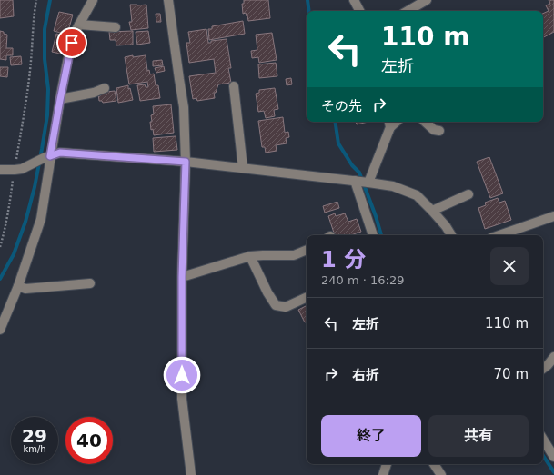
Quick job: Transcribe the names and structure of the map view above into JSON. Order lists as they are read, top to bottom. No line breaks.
{"page":{"turn":["110 m","左折"],"then":"その先","heading":["1 分","240 m · 16:29"],"list":[{"name":"左折","value":"110 m"},{"name":"右折","value":"70 m"}],"buttons":["終了","共有"],"speed":"29 km/h","limit":"40"}}
